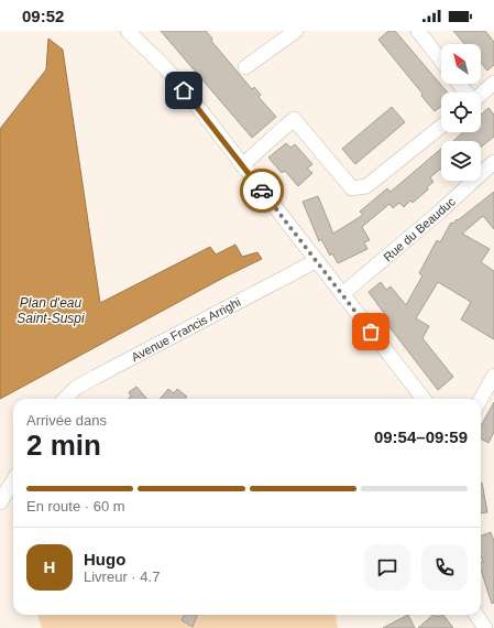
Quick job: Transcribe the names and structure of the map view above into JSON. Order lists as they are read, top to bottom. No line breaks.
{"streets":{"street":["Rue du Beauduc","Avenue Francis Arrighi"]},"water":["Plan d'eau Saint-Suspi"],"north":"top left","page":{"status":"09:52","heading":["2 min","Arrivée dans","09:54–09:59"],"panel":["Hugo","Livreur · 4.7"],"bar":"En route · 60 m","round":"H"}}
